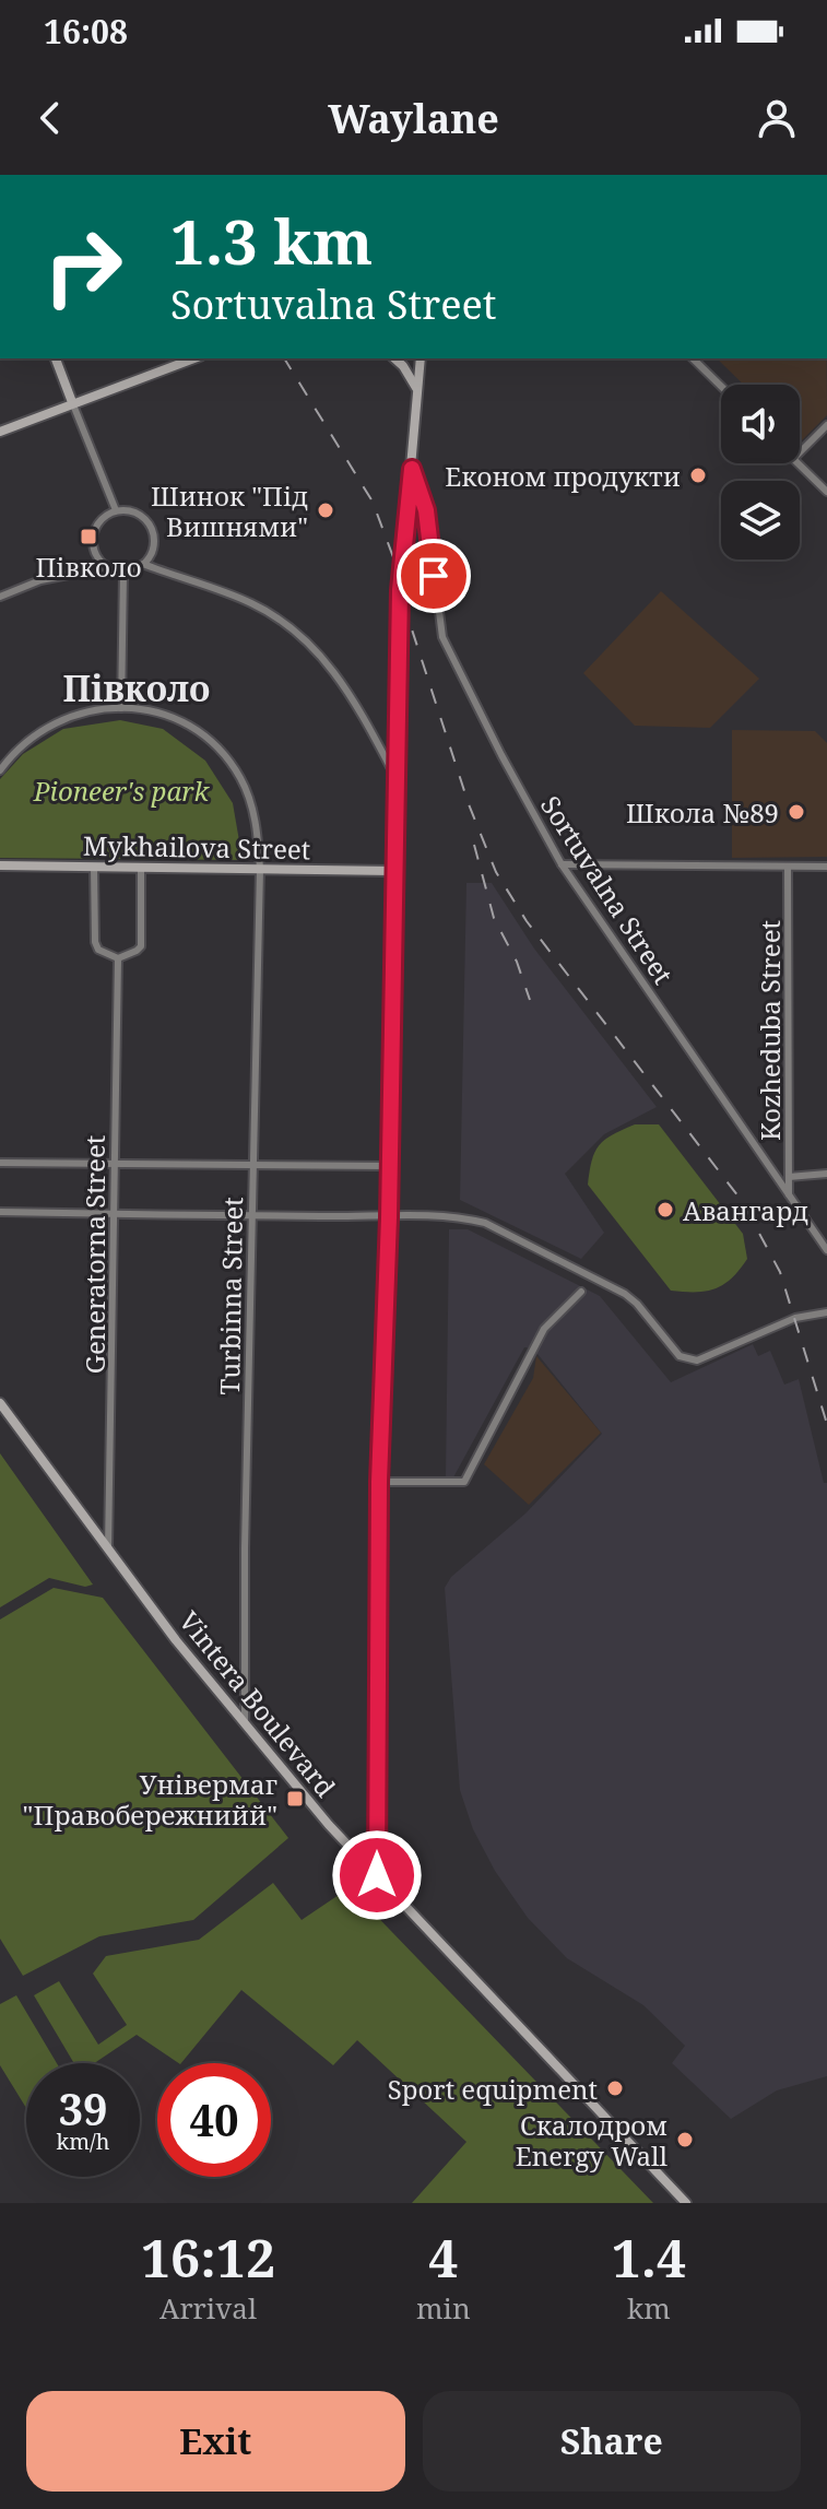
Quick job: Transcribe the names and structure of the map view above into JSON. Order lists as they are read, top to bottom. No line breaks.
{"streets":{"street":["Mykhailova Street","Sortuvalna Street","Kozheduba Street","Generatorna Street","Turbinna Street","Vintera Boulevard"]},"crossings":[["Mykhailova Street","Turbinna Street"],["Sortuvalna Street","Kozheduba Street"],["Generatorna Street","Vintera Boulevard"],["Turbinna Street","Vintera Boulevard"]],"districts":["Півколо"],"parks":["Pioneer's park"],"places":{"other":["Економ продукти","Шинок \"Під Вишнями\"","Школа №89","Авангард","Sport equipment","Скалодром Energy Wall"],"transit":["Півколо","Універмаг \"Правобережнийй\""]},"page":{"status":"16:08","header":"Waylane","turn":["1.3 km","Sortuvalna Street"],"speed":"39 km/h","limit":"40","eta":["16:12","Arrival","4","min","1.4","km"],"buttons":["Exit","Share"]}}
